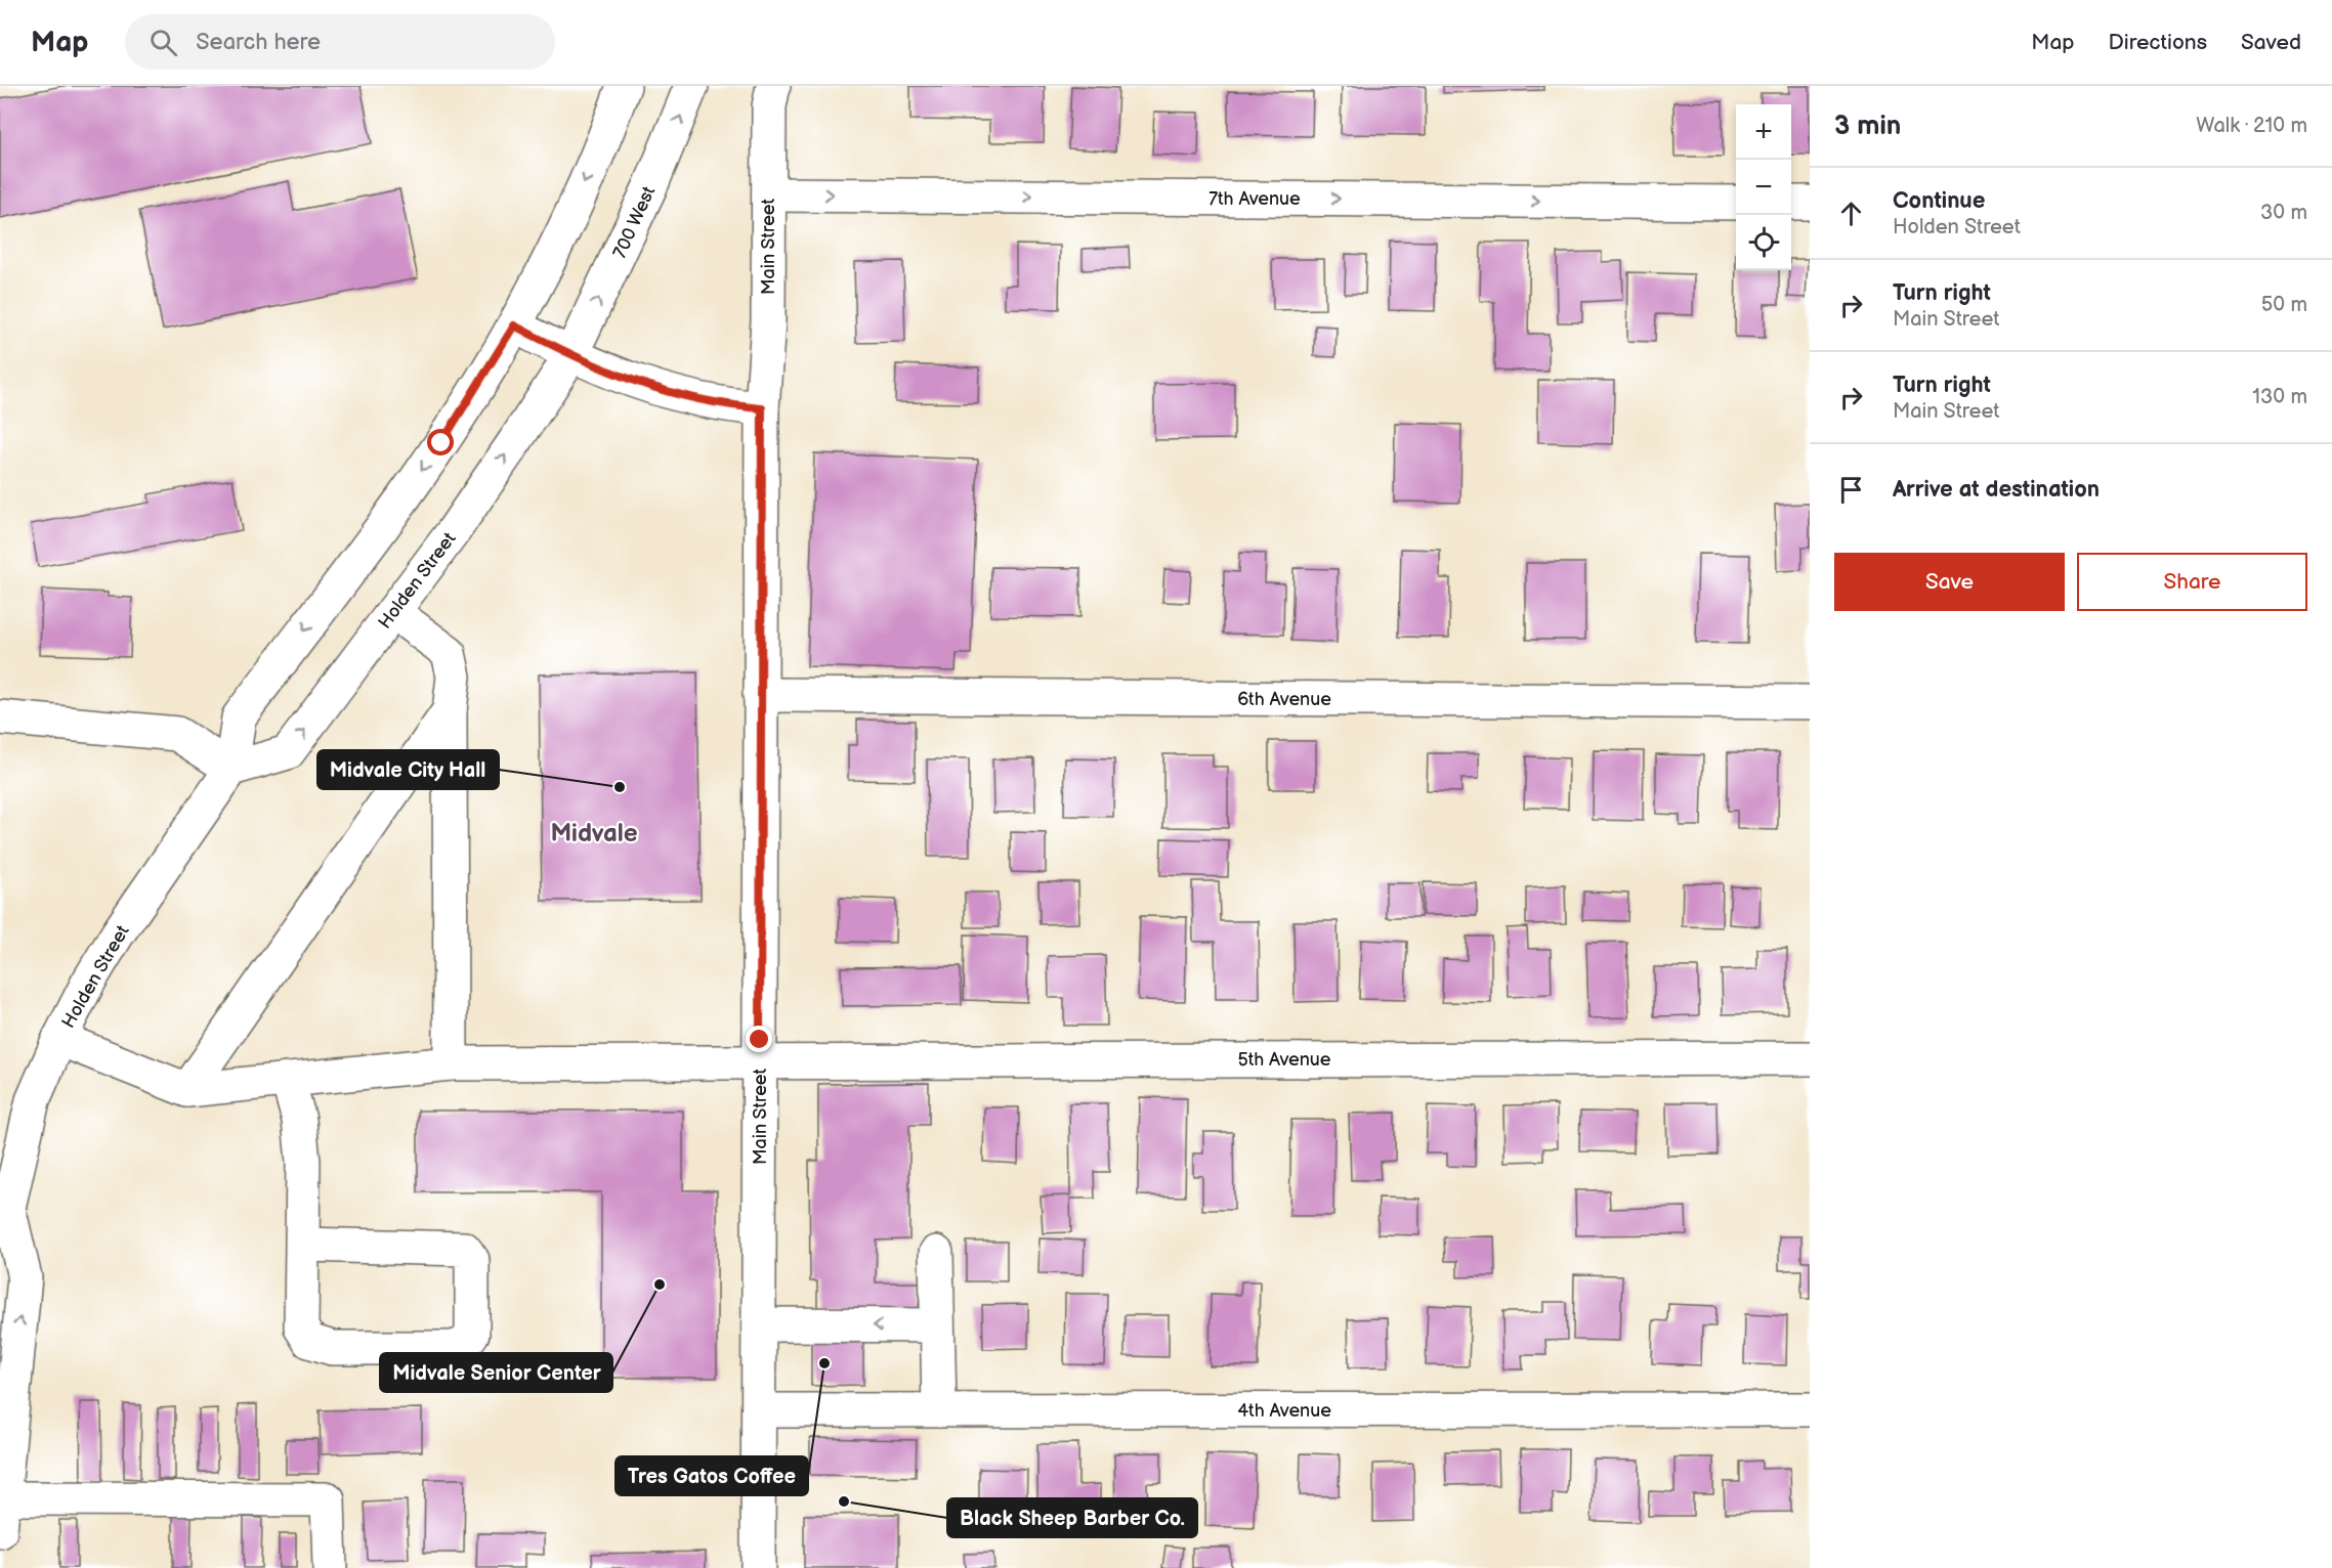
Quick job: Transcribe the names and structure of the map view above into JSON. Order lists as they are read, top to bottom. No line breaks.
{"streets":{"street":["7th Avenue","700 West","Main Street","Holden Street","6th Avenue","5th Avenue","4th Avenue"]},"crossings":[["7th Avenue","Main Street"],["700 West","Holden Street"],["Main Street","6th Avenue"],["Main Street","5th Avenue"],["Main Street","4th Avenue"]],"one_way":["7th Avenue"],"districts":["Midvale"],"places":["Midvale City Hall","Midvale Senior Center","Tres Gatos Coffee","Black Sheep Barber Co."],"page":{"header":"Map","search":"Search here","nav":["Map","Directions","Saved"],"heading":["3 min","Walk · 210 m"],"map_buttons":["+","−"],"list":[["Continue","Holden Street","30 m"],["Turn right","Main Street","50 m"],["Turn right","Main Street","130 m"],"Arrive at destination"],"buttons":["Save","Share"]}}
